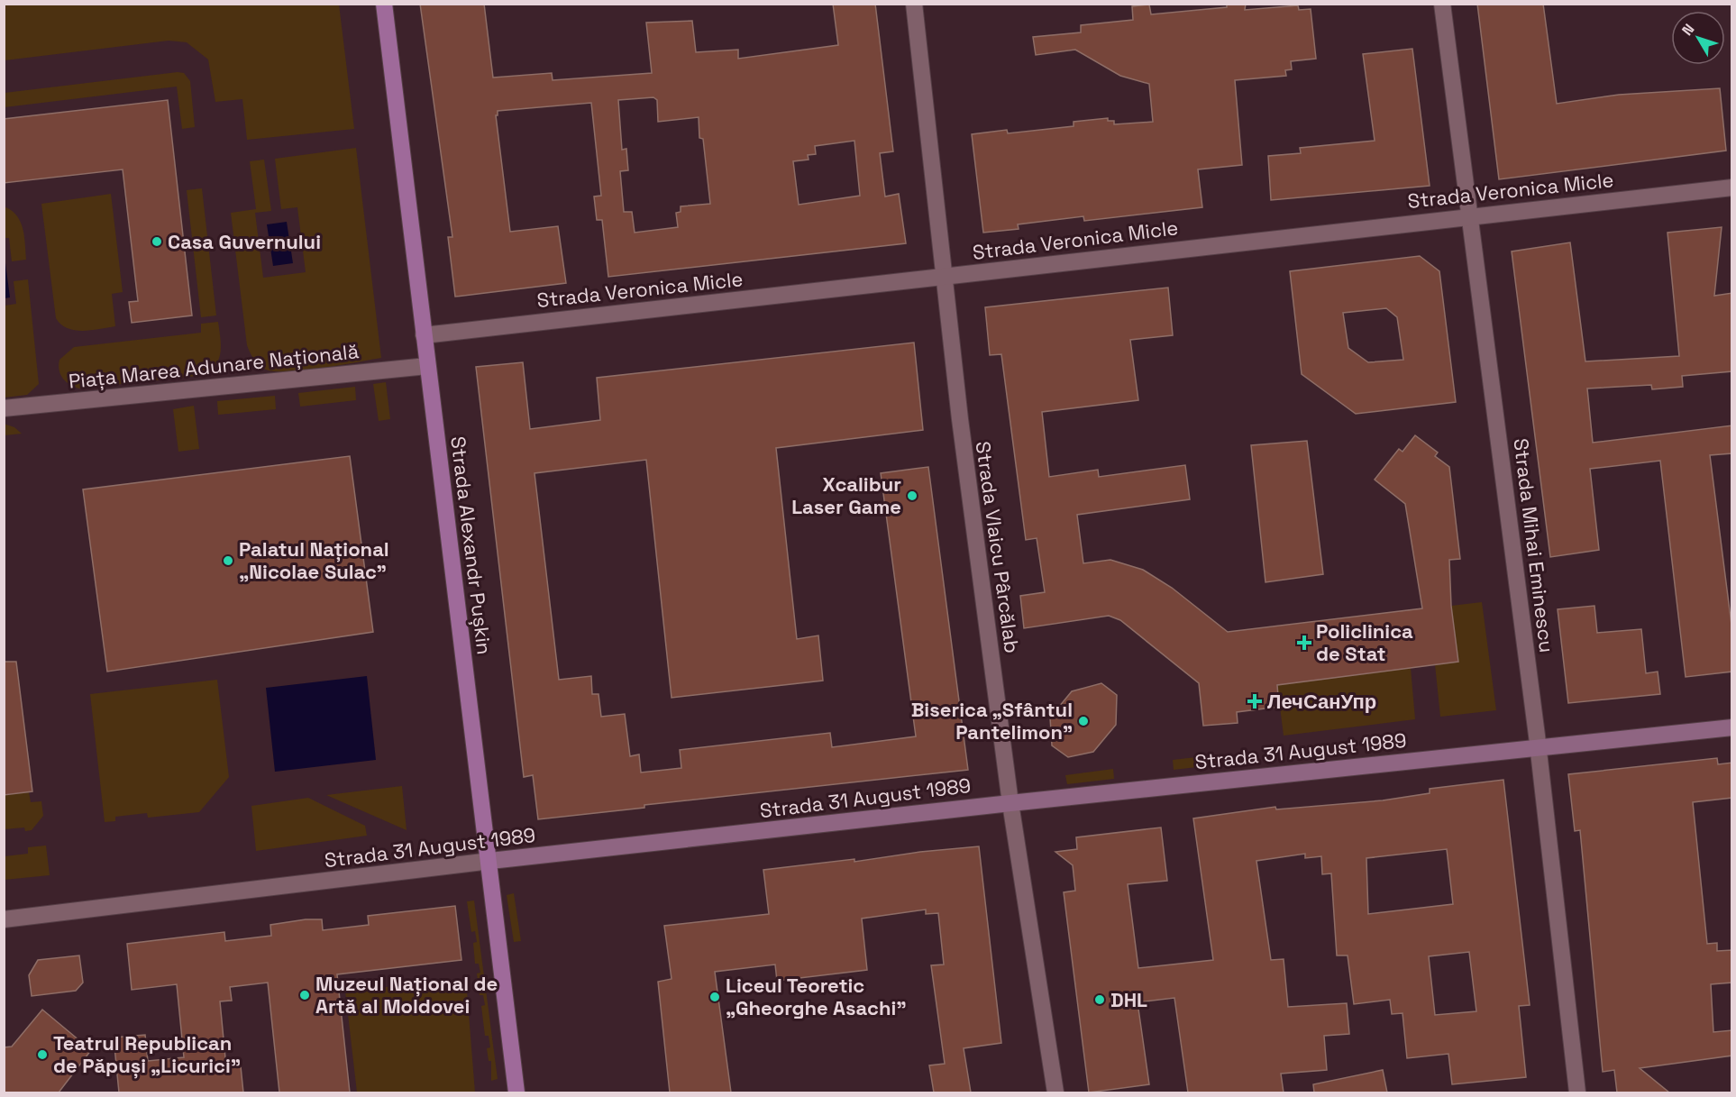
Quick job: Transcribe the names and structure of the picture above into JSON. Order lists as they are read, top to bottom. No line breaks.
{"streets":{"main road":["Strada Alexandr Pușkin"],"street":["Strada Veronica Micle","Piața Marea Adunare Națională","Strada Mihai Eminescu","Strada Vlaicu Pârcălab","Strada 31 August 1989"]},"crossings":[["Strada Veronica Micle","Strada Alexandr Pușkin"],["Strada Veronica Micle","Strada Mihai Eminescu"],["Strada Veronica Micle","Strada Vlaicu Pârcălab"],["Piața Marea Adunare Națională","Strada Alexandr Pușkin"],["Strada Alexandr Pușkin","Strada 31 August 1989"],["Strada Mihai Eminescu","Strada 31 August 1989"],["Strada Vlaicu Pârcălab","Strada 31 August 1989"]],"places":{"other":["Casa Guvernului","Xcalibur Laser Game","Palatul Național „Nicolae Sulac”","Biserica „Sfântul Pantelimon”","Muzeul Național de Artă al Moldovei","Liceul Teoretic „Gheorghe Asachi”","DHL","Teatrul Republican de Păpuși „Licurici”"],"health":["Policlinica de Stat","ЛечСанУпр"]},"north":"top left"}
